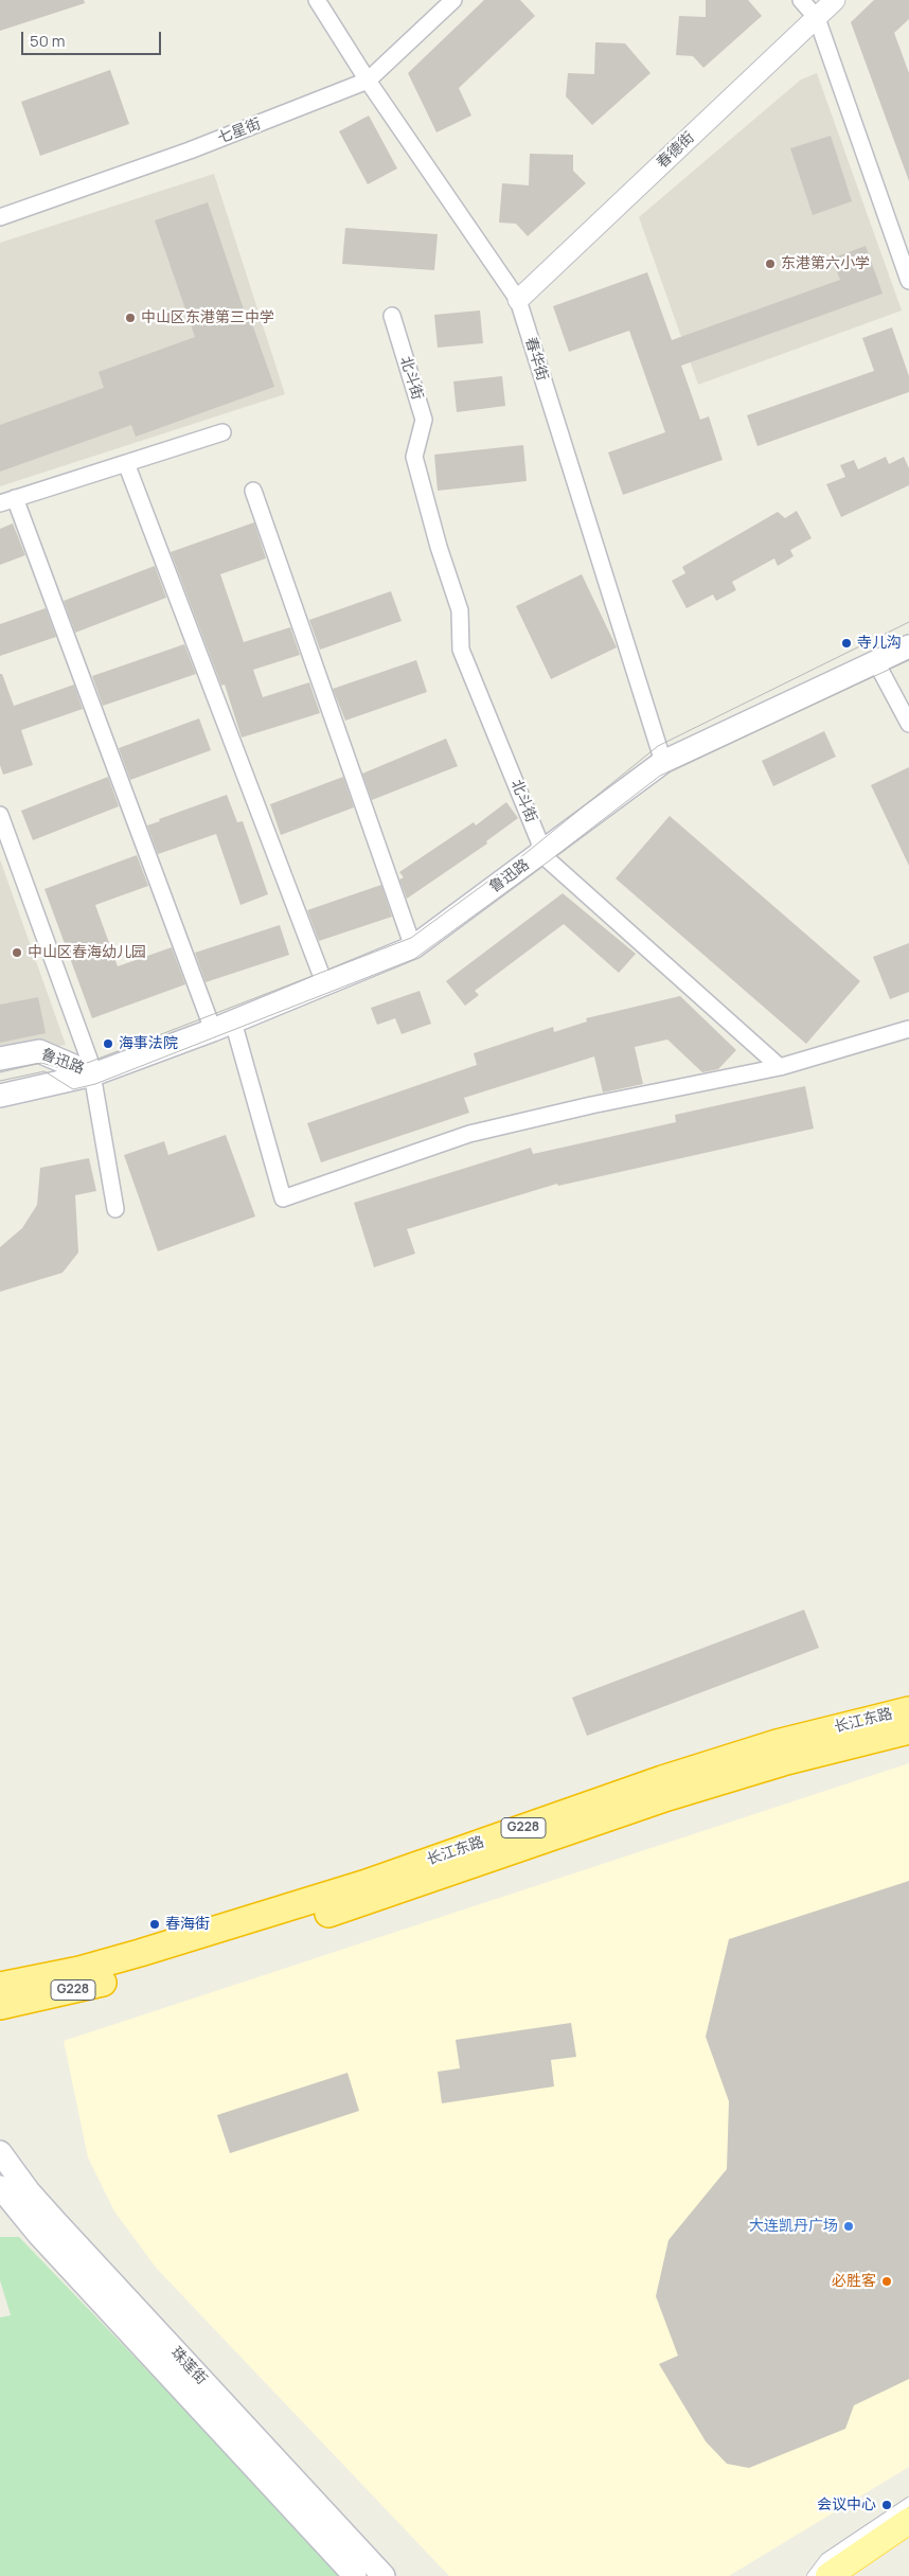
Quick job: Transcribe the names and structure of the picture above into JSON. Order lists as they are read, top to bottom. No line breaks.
{"streets":{"highway":["长江东路","G228"],"main road":["鲁迅路","珠莲街"],"street":["七星街","春德街","春华街","北斗街"]},"crossings":[["七星街","春华街"],["春德街","春华街"],["春华街","鲁迅路"],["北斗街","鲁迅路"]],"places":["东港第六小学","中山区东港第三中学","寺儿沟","中山区春海幼儿园","海事法院","春海街","大连凯丹广场","必胜客","会议中心"],"scale_bar":"50 m"}
